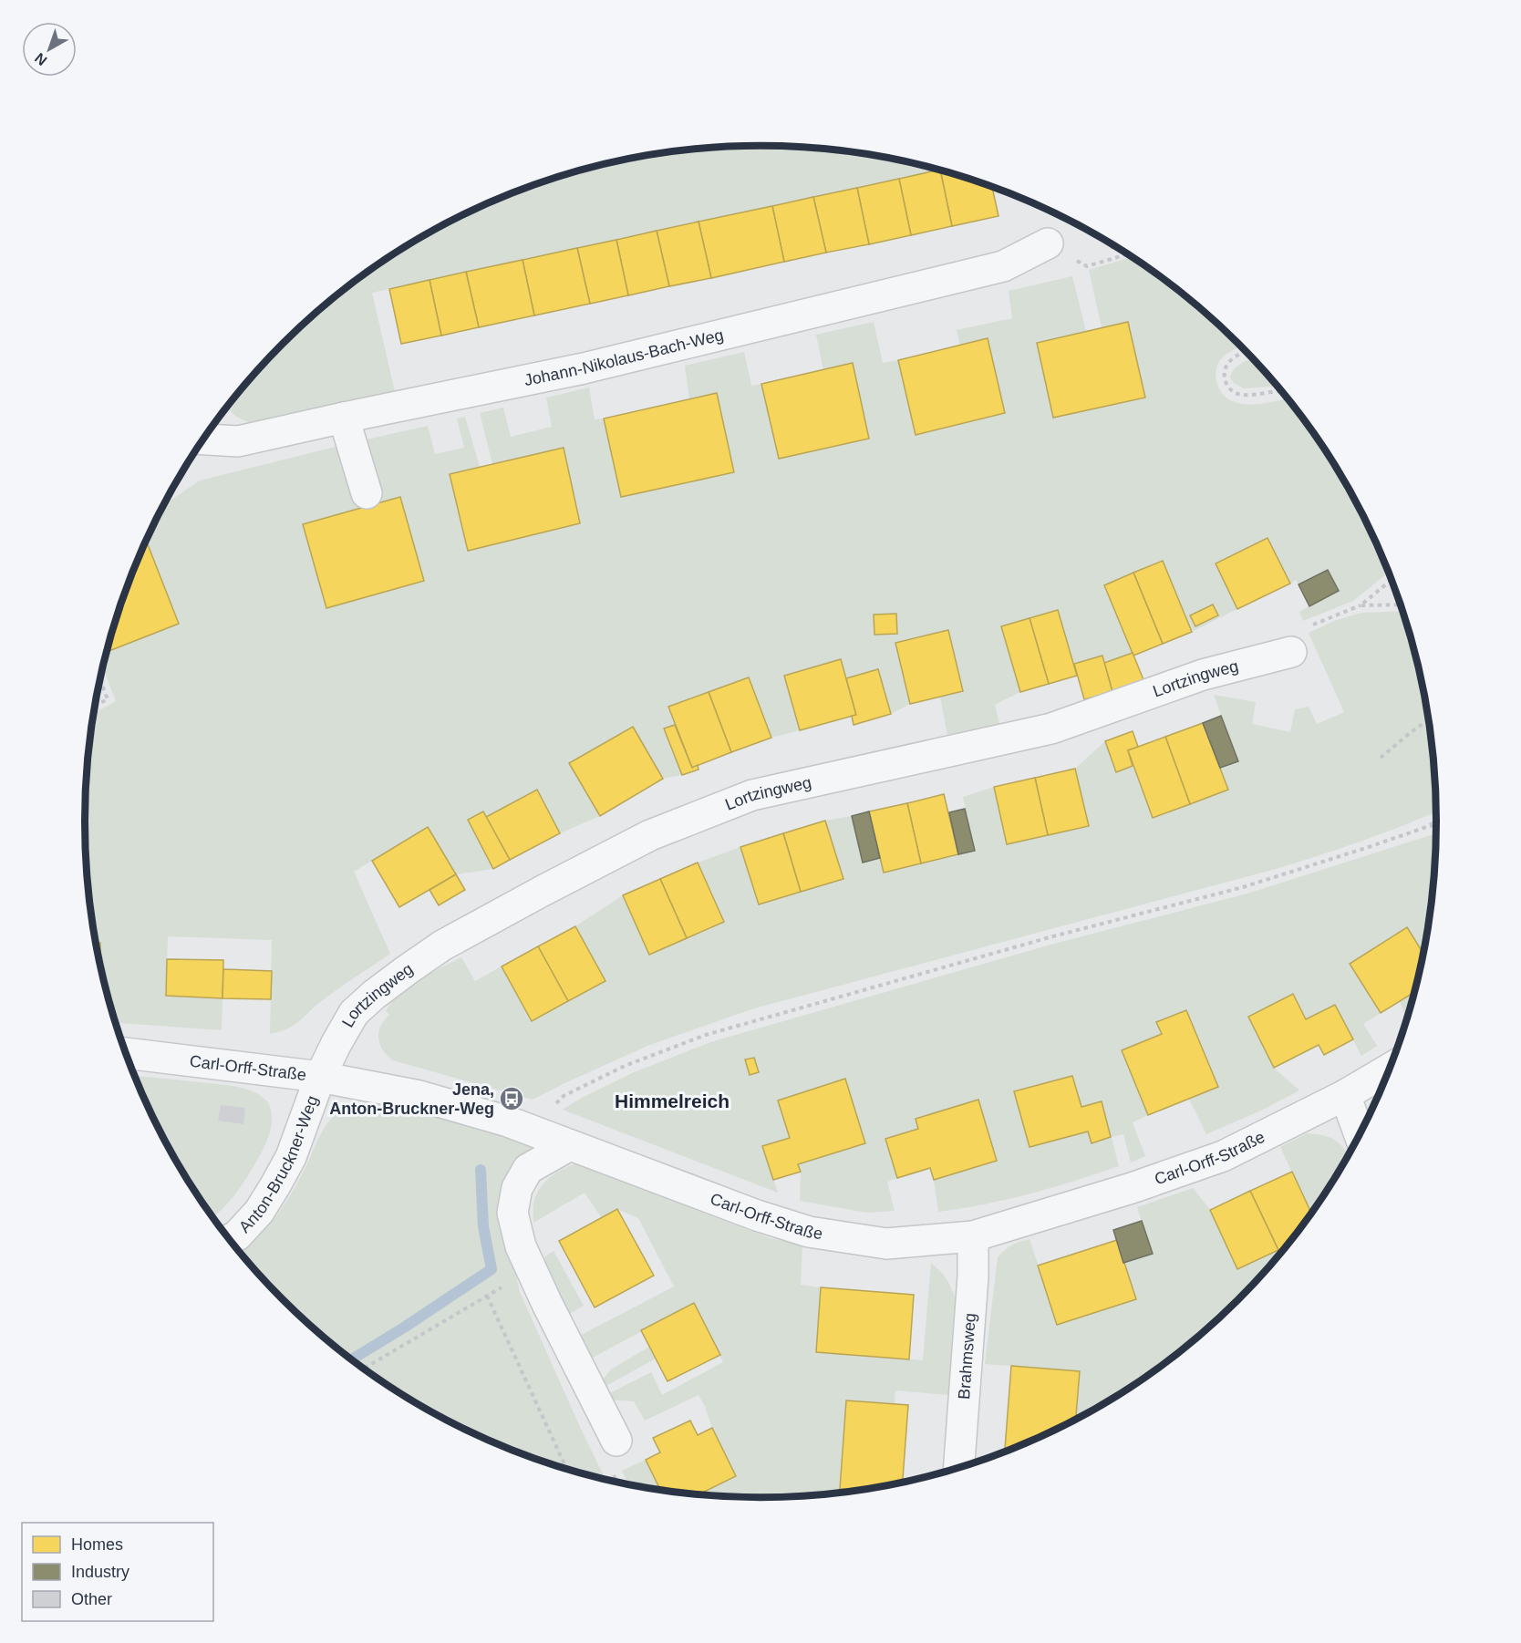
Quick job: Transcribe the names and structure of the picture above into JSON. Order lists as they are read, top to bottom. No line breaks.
{"streets":{"street":["Johann-Nikolaus-Bach-Weg","Lortzingweg","Carl-Orff-Straße","Anton-Bruckner-Weg","Brahmsweg"]},"crossings":[["Lortzingweg","Carl-Orff-Straße"],["Lortzingweg","Anton-Bruckner-Weg"],["Carl-Orff-Straße","Anton-Bruckner-Weg"],["Carl-Orff-Straße","Brahmsweg"]],"districts":["Himmelreich"],"places":{"bus stop":["Jena, Anton-Bruckner-Weg"]},"legend":["Homes","Industry","Other"],"north":"bottom left"}
